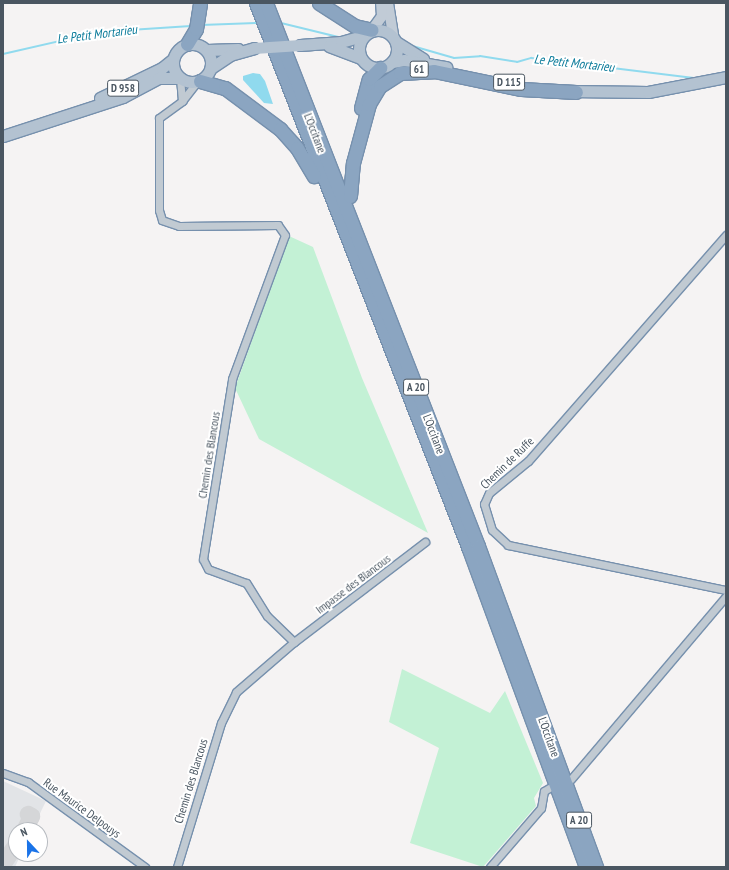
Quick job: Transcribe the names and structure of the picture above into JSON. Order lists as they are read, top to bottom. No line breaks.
{"streets":{"highway":["61","L'Occitane","A 20"],"main road":["D 115","D 958"],"street":["Chemin des Blancous","Chemin de Ruffe","Impasse des Blancous","Rue Maurice Delpouys"]},"crossings":[["61","D 115"],["61","L'Occitane"],["D 958","Chemin des Blancous"],["Chemin des Blancous","Impasse des Blancous"]],"water":["Le Petit Mortarieu"],"north":"top"}
